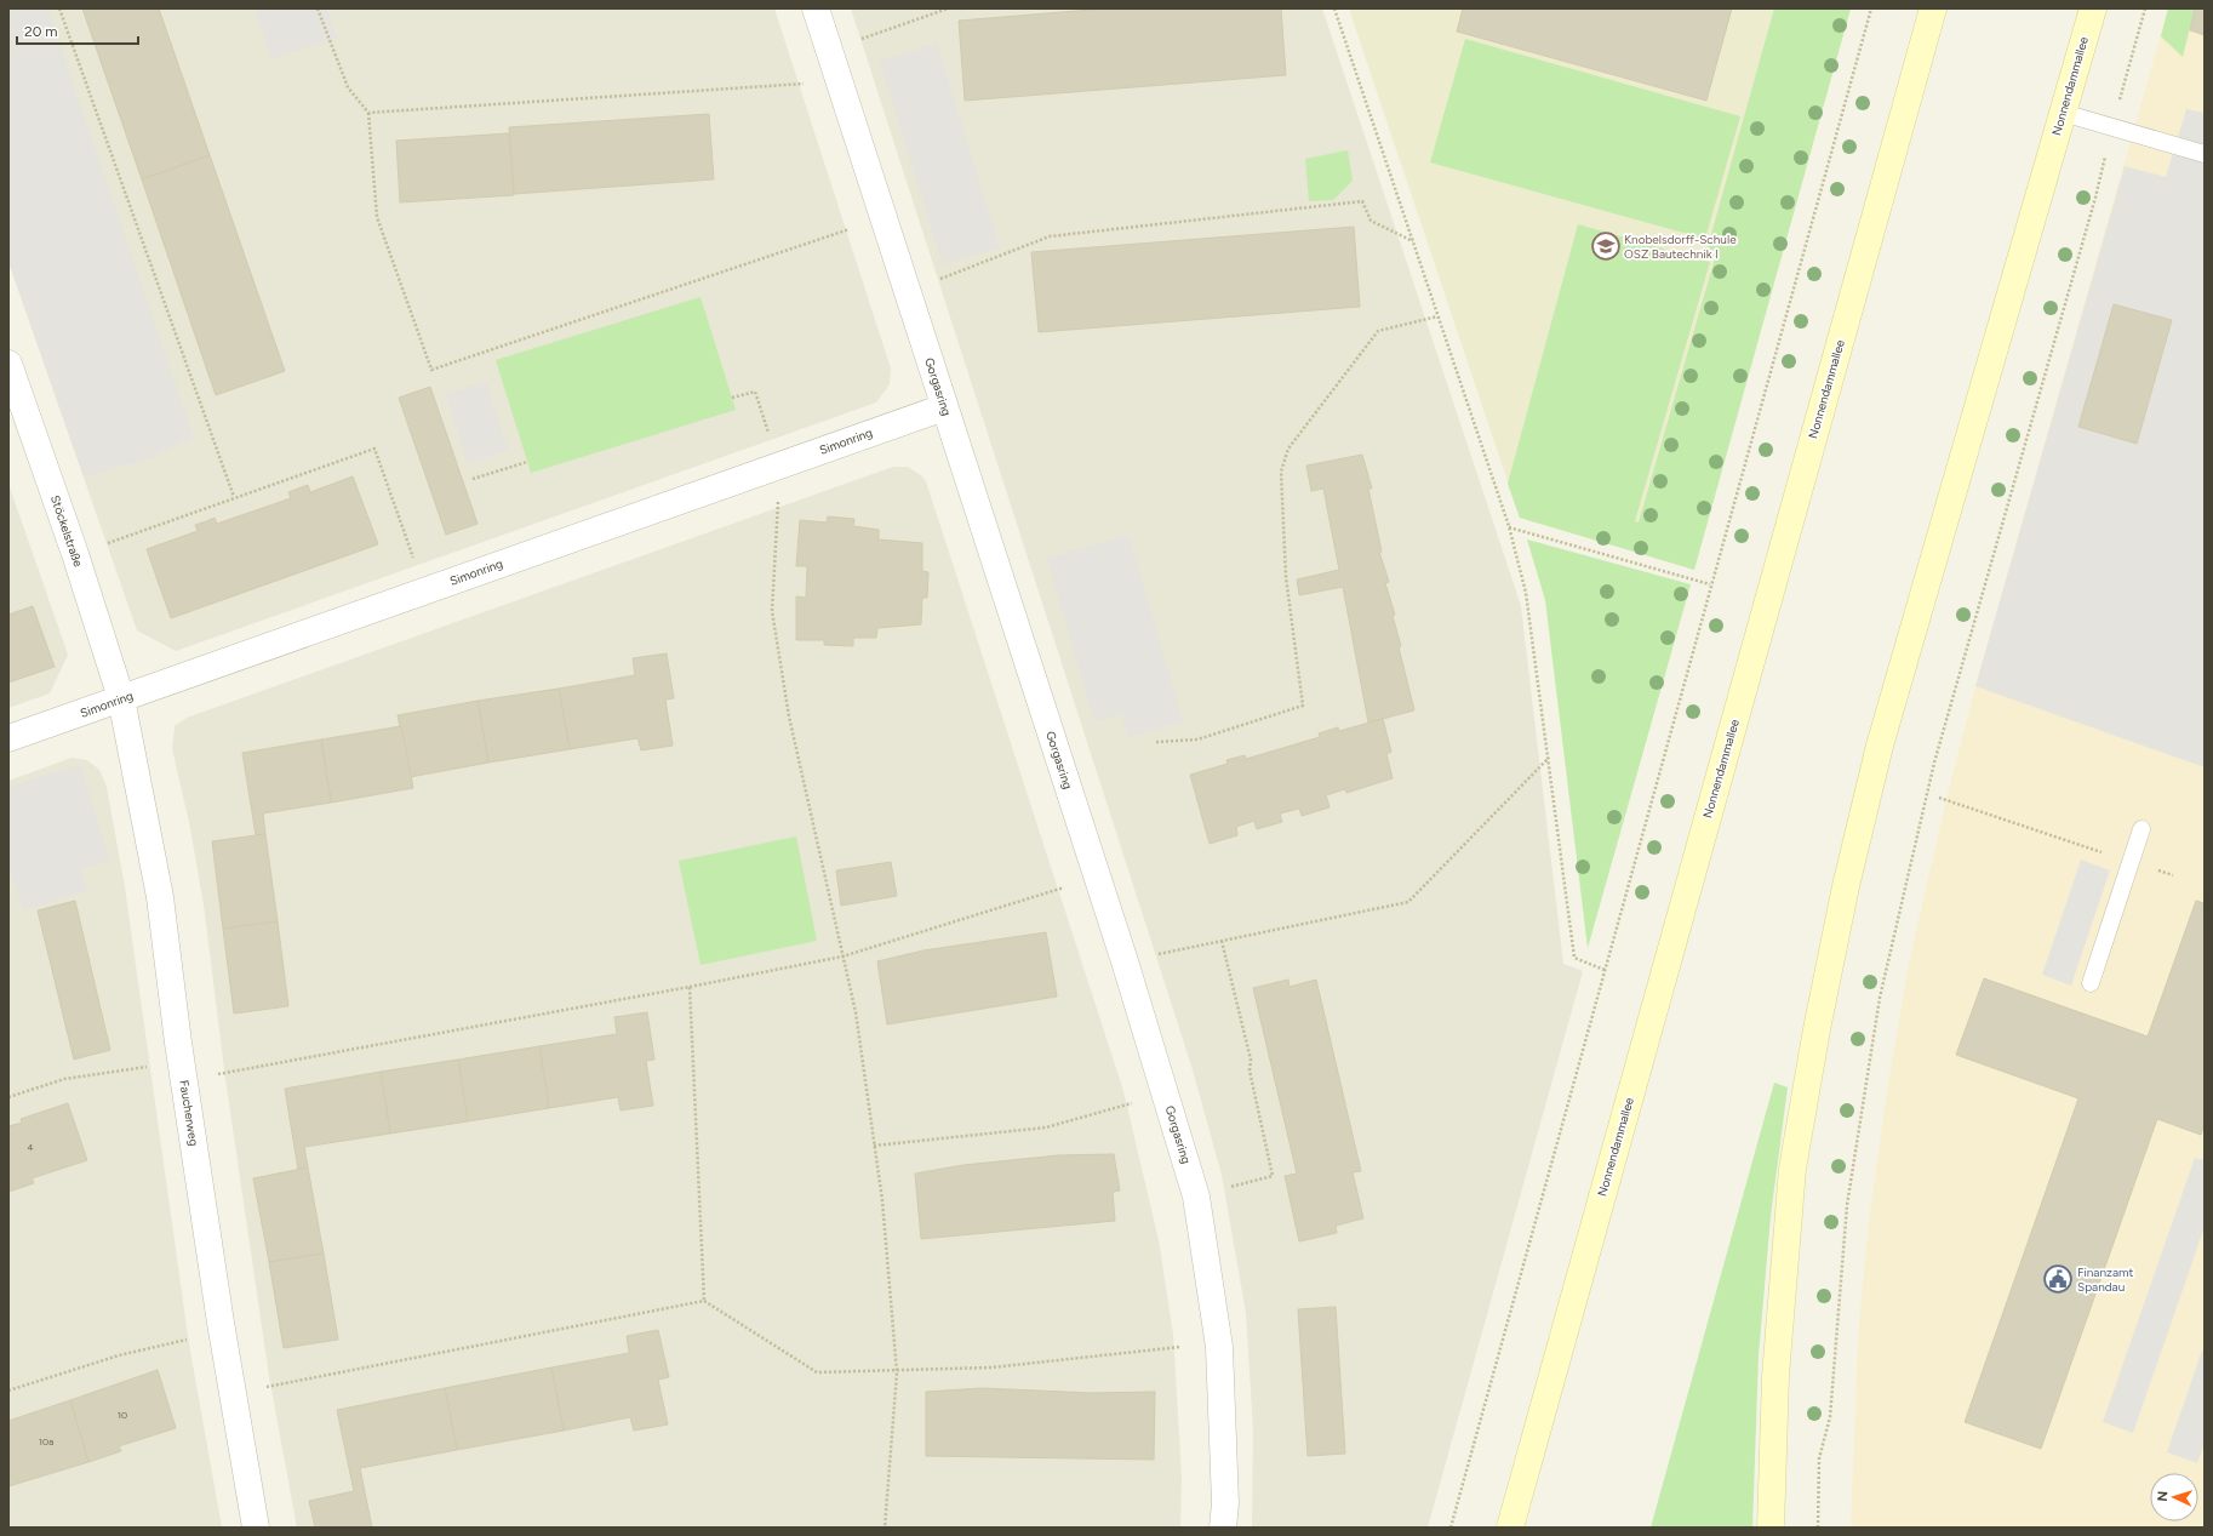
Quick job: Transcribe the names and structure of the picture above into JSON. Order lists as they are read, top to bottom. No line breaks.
{"streets":{"main road":["Nonnendammallee"],"street":["Gorgasring","Simonring","Stöckelstraße","Faucherweg"]},"crossings":[["Gorgasring","Simonring"],["Simonring","Stöckelstraße"],["Simonring","Faucherweg"],["Stöckelstraße","Faucherweg"]],"places":{"school or university":["Knobelsdorff-Schule OSZ Bautechnik I"],"public building":["Finanzamt Spandau"]},"house_numbers":["4","10","10a"],"scale_bar":"20 m","north":"left"}
